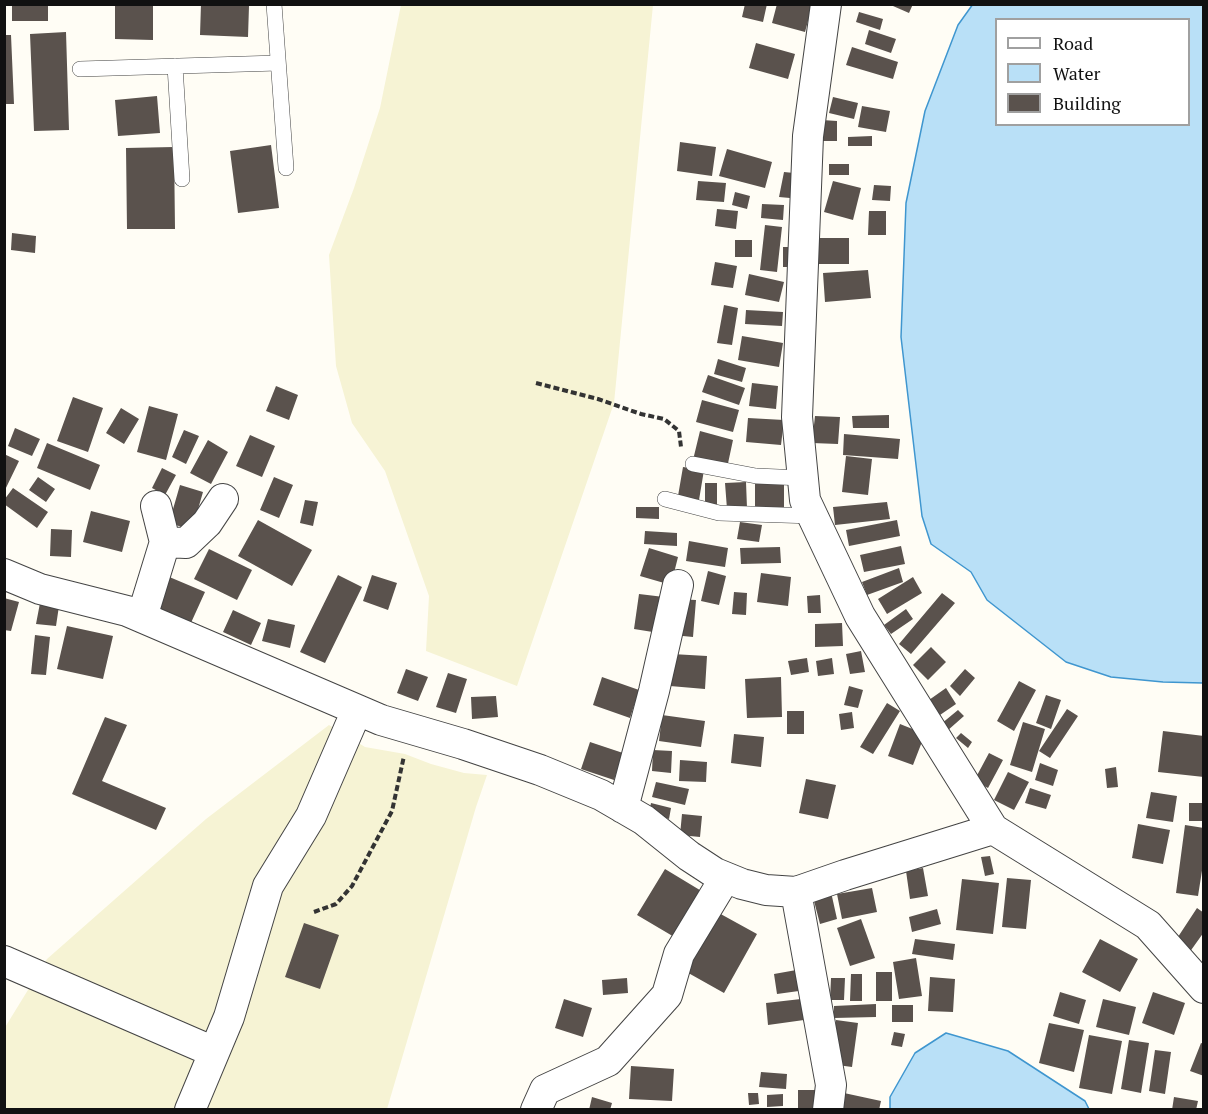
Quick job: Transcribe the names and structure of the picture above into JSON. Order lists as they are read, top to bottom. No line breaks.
{"legend":["Road","Water","Building"]}
